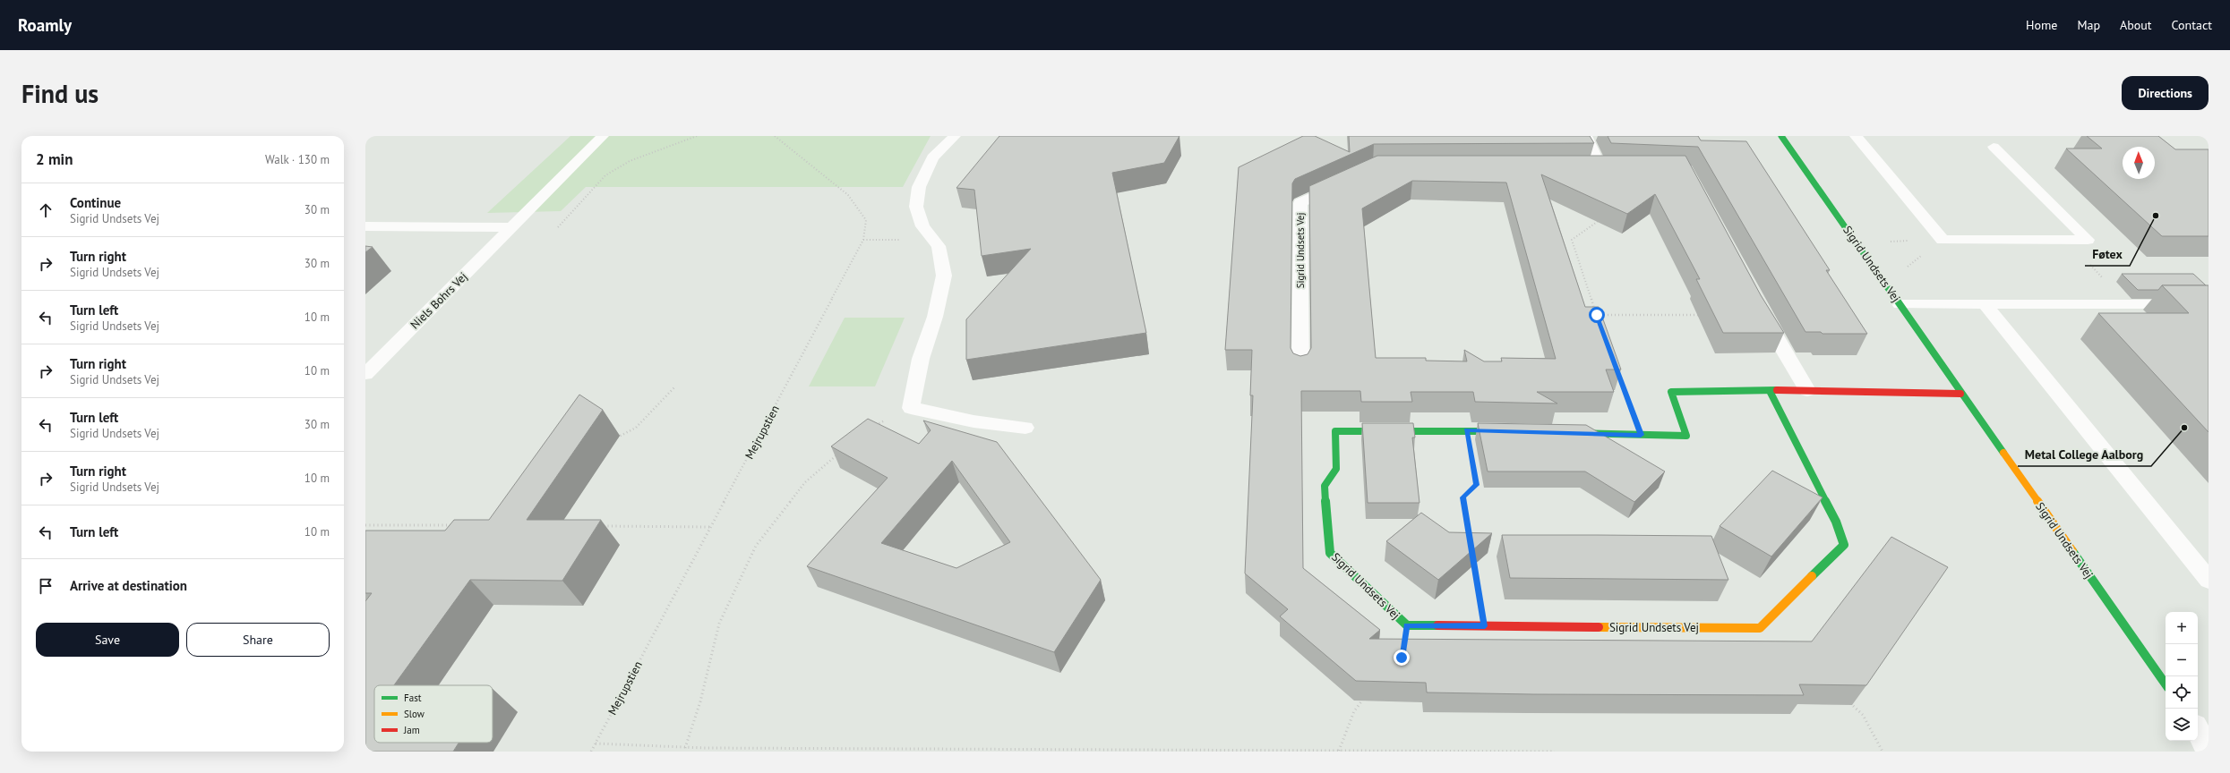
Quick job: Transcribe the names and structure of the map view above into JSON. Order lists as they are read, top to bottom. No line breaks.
{"streets":{"street":["Sigrid Undsets Vej"],"lane":["Niels Bohrs Vej"],"path":["Mejrupstien"]},"places":["Føtex","Metal College Aalborg"],"legend":["Fast","Slow","Jam"],"north":"top","page":{"header":"Roamly","nav":["Home","Map","About","Contact"],"buttons":["Directions",["Save","Share"]],"title":"Find us","heading":["2 min","Walk · 130 m"],"list":[["Continue","Sigrid Undsets Vej","30 m"],["Turn right","Sigrid Undsets Vej","30 m"],["Turn left","Sigrid Undsets Vej","10 m"],["Turn right","Sigrid Undsets Vej","10 m"],["Turn left","Sigrid Undsets Vej","30 m"],["Turn right","Sigrid Undsets Vej","10 m"],["Turn left","10 m"],"Arrive at destination"],"map_buttons":["+","−"]}}
